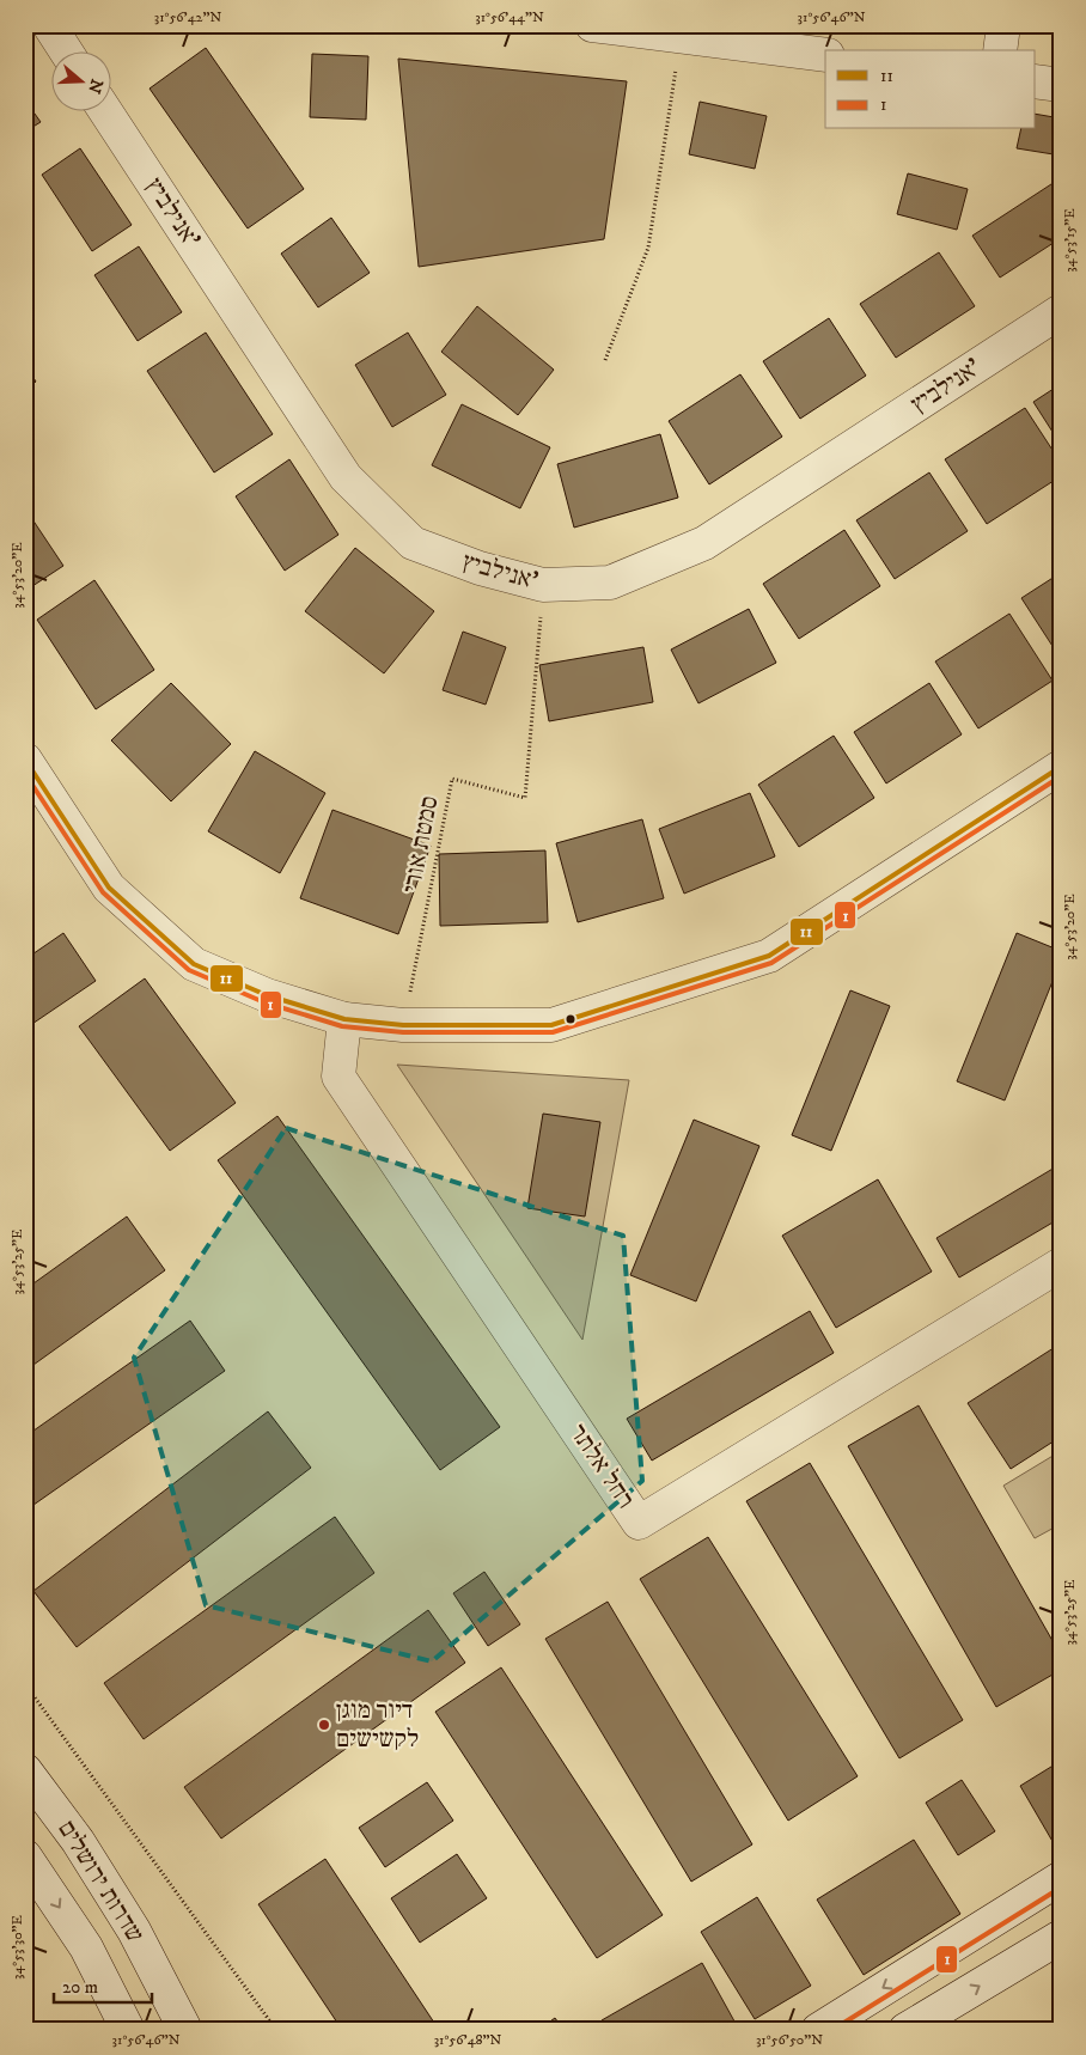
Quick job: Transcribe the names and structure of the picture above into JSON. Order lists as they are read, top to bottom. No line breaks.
{"streets":{"street":["אנילביץ'","רחל אלתר","שדרות ירושלים"],"path":["סמטת אורי"]},"crossings":[["אנילביץ'","סמטת אורי"]],"places":["דיור מוגן לקשישים"],"lines":["transit line 11","transit line 1"],"legend":["11","1"],"scale_bar":"20 m","north":"right","coordinates":["31°56'42\"N","31°56'44\"N","31°56'46\"N","34°53'15\"E","34°53'20\"E","34°53'25\"E","34°53'30\"E","31°56'48\"N","31°56'50\"N"]}
